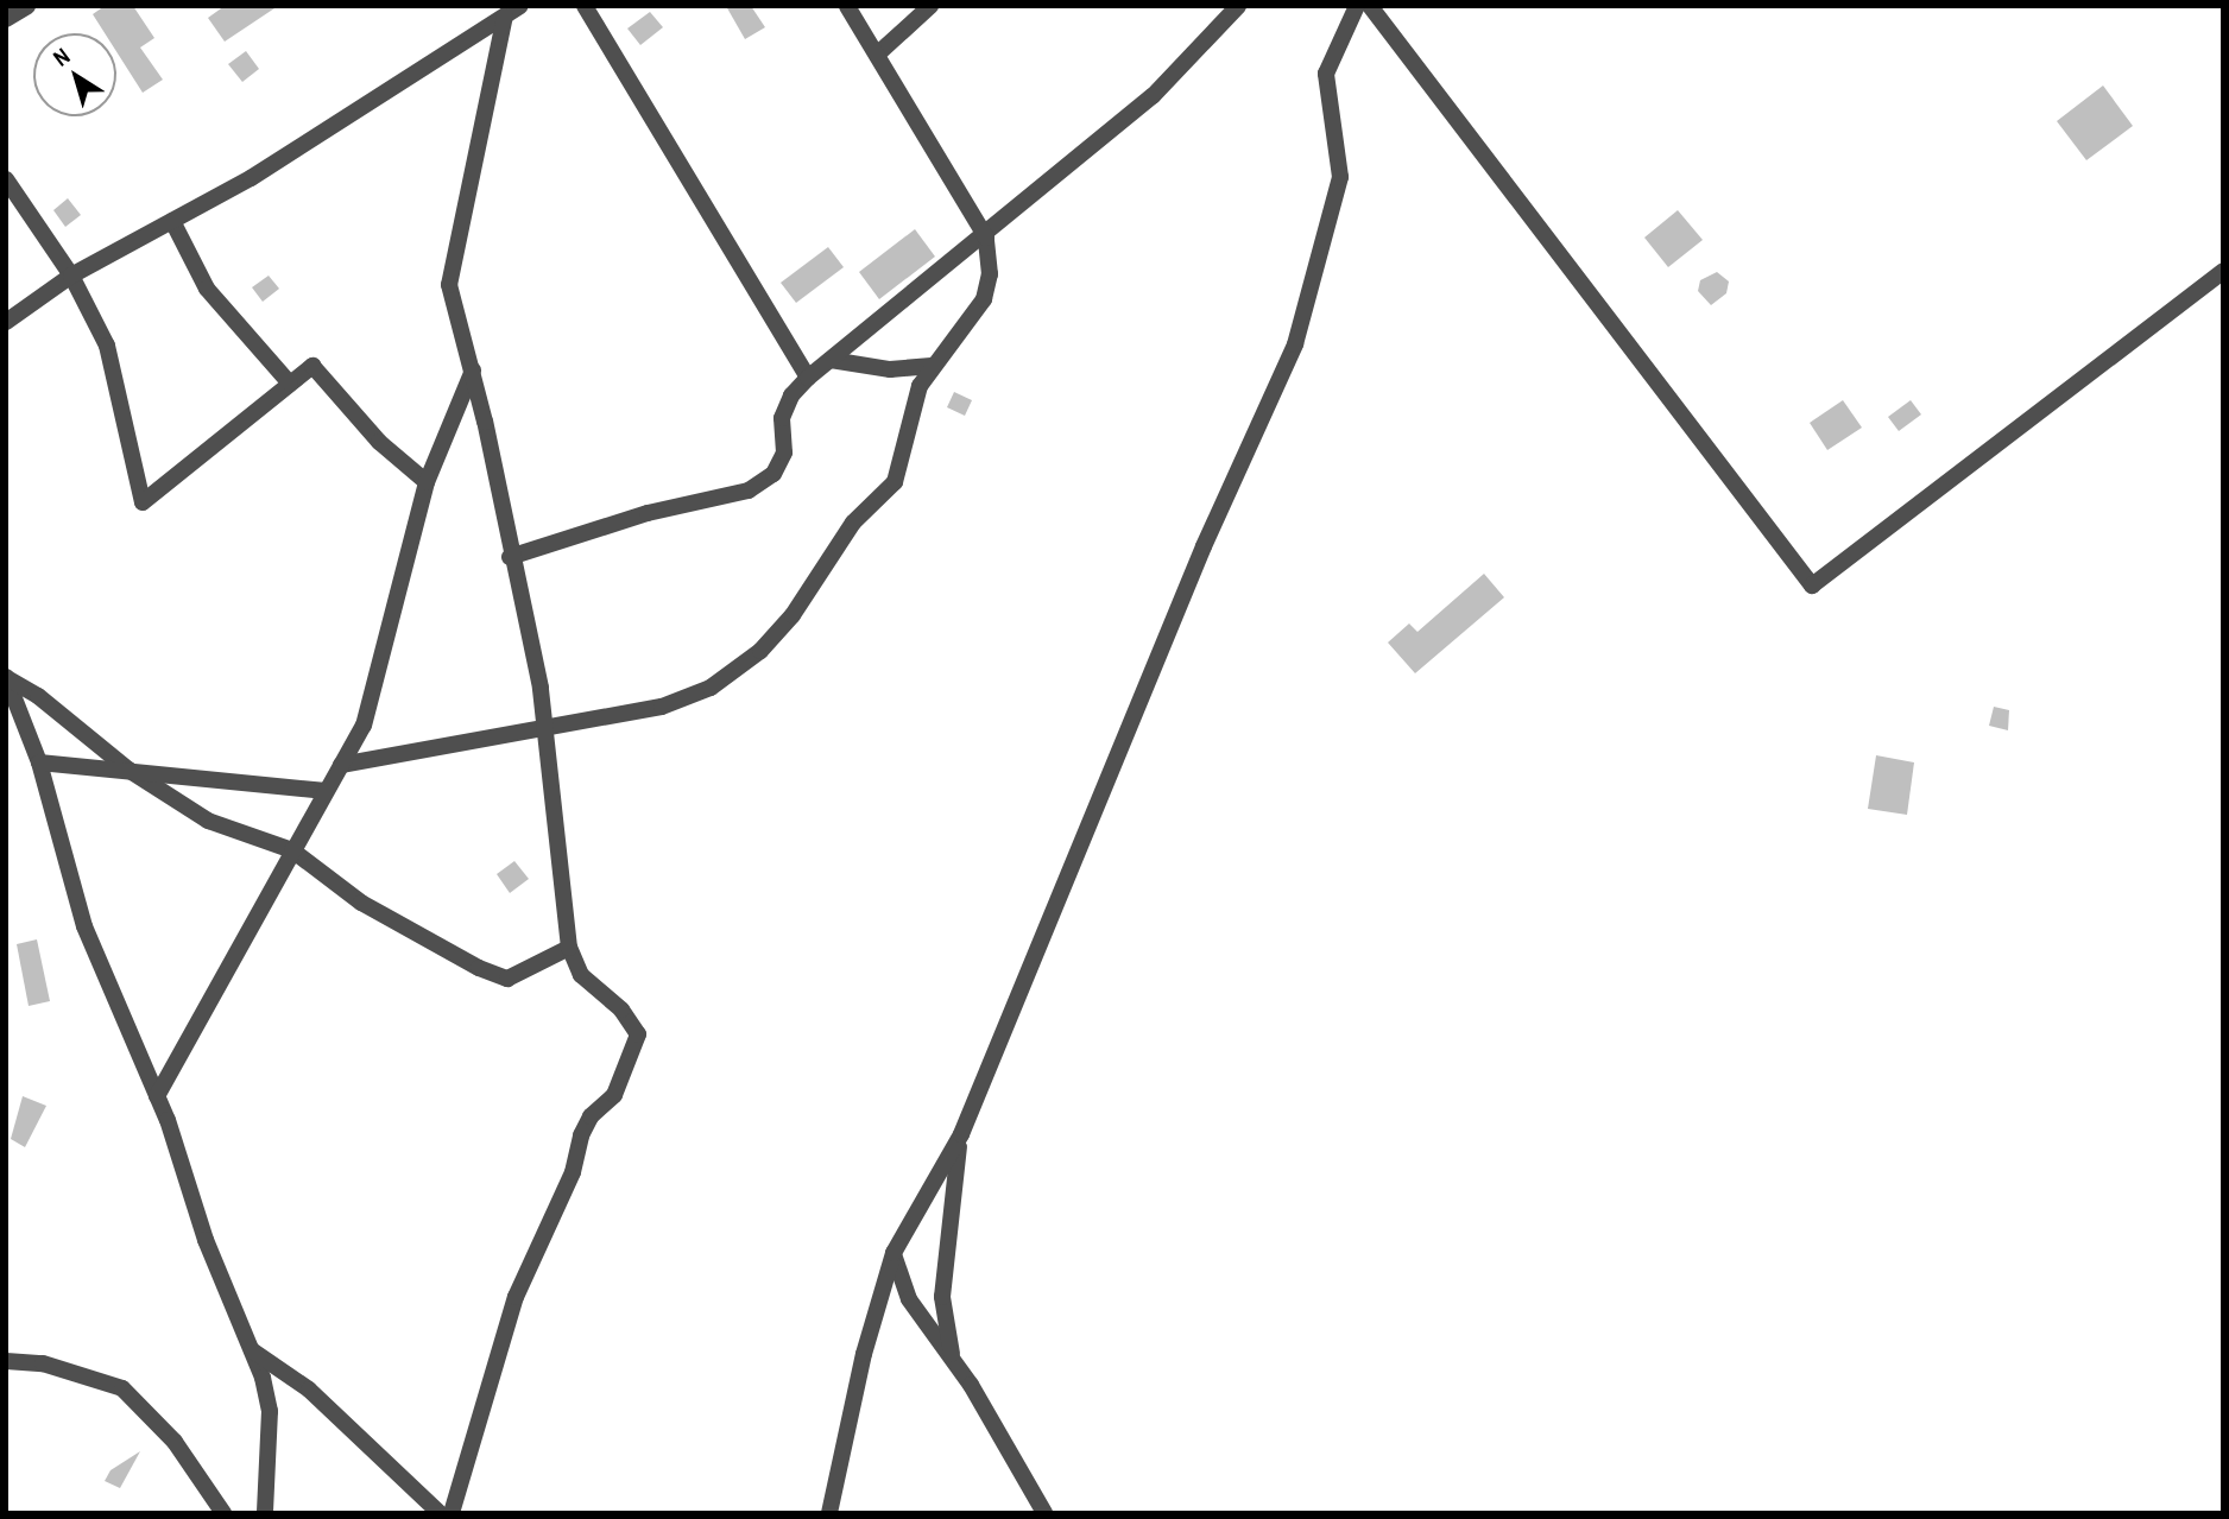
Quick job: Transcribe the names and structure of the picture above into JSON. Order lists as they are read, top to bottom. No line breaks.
{"north":"top left"}
